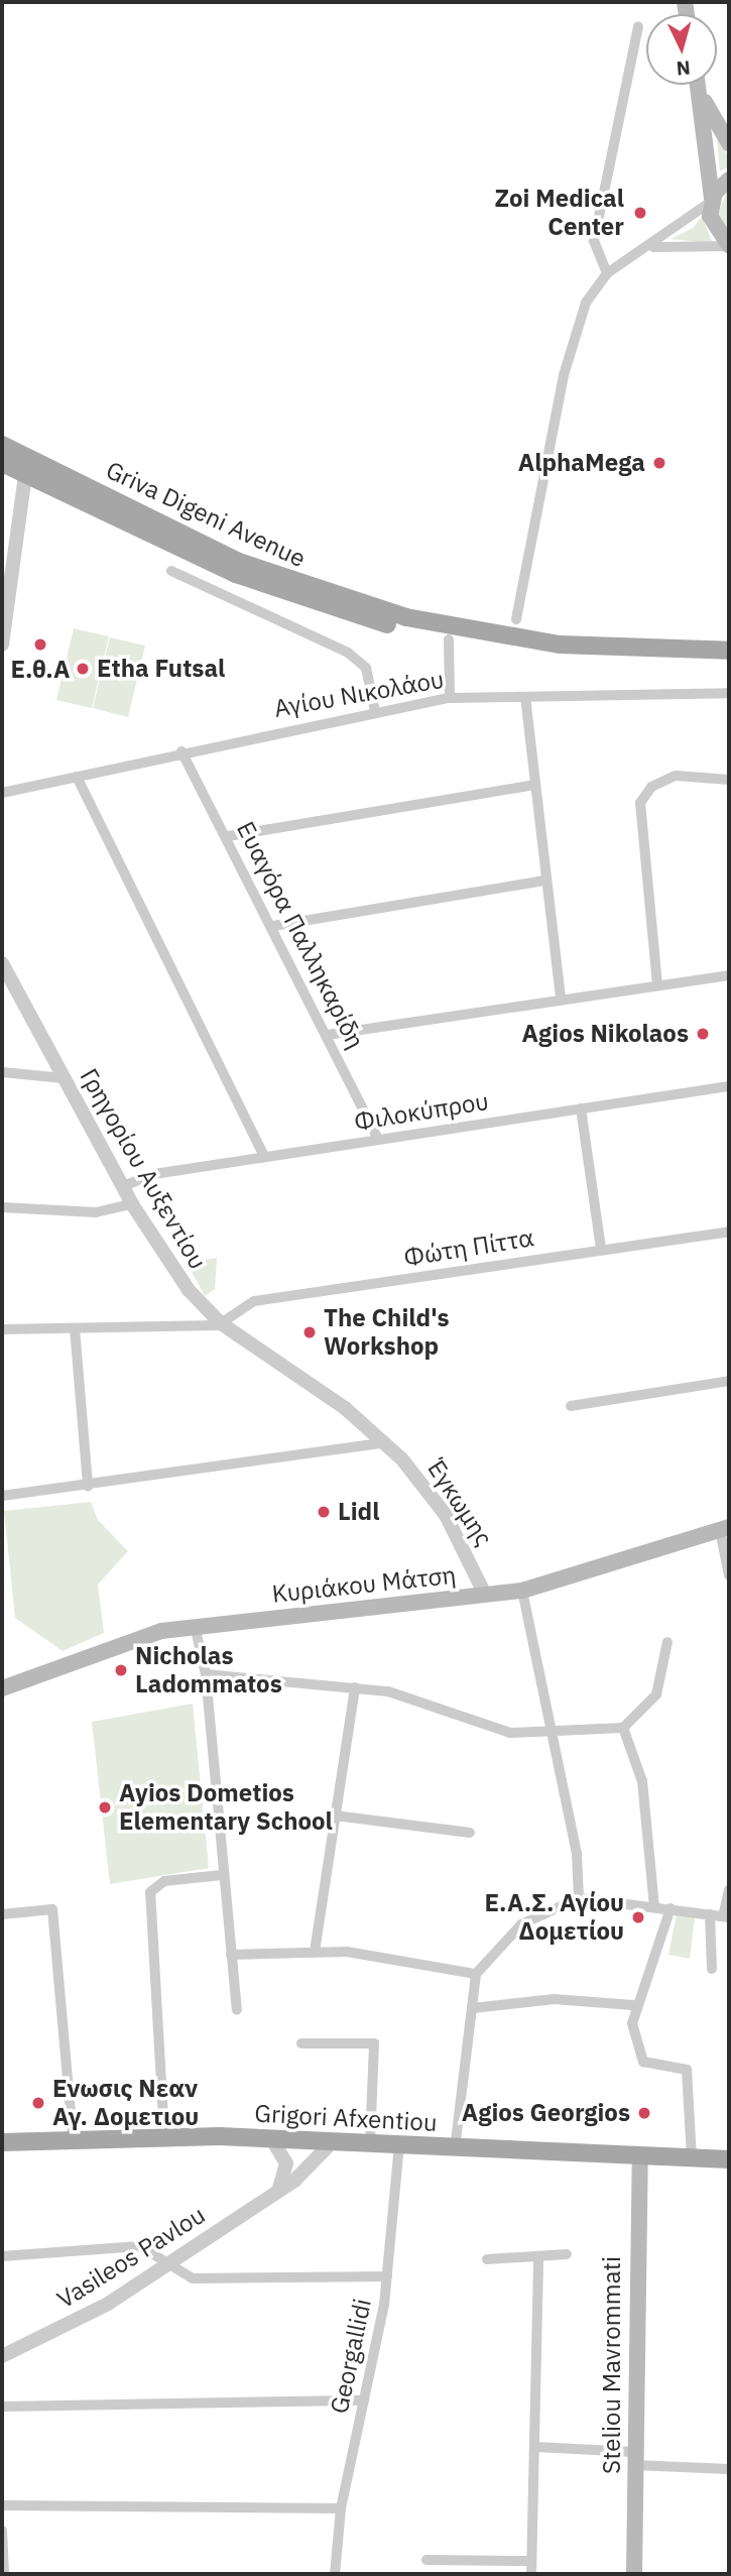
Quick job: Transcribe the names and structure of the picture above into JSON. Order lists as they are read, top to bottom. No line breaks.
{"streets":{"main road":["Griva Digeni Avenue","Κυριάκου Μάτση","Grigori Afxentiou","Steliou Mavrommati"],"street":["Αγίου Νικολάου","Ευαγόρα Παλληκαρίδη","Φιλοκύπρου","Γρηγορίου Αυξεντίου","Φώτη Πίττα","Έγκωμης","Vasileos Pavlou","Georgallidi"]},"crossings":[["Αγίου Νικολάου","Ευαγόρα Παλληκαρίδη"],["Ευαγόρα Παλληκαρίδη","Φιλοκύπρου"],["Φιλοκύπρου","Γρηγορίου Αυξεντίου"],["Γρηγορίου Αυξεντίου","Φώτη Πίττα"],["Γρηγορίου Αυξεντίου","Έγκωμης"],["Έγκωμης","Κυριάκου Μάτση"],["Grigori Afxentiou","Vasileos Pavlou"],["Grigori Afxentiou","Georgallidi"],["Grigori Afxentiou","Steliou Mavrommati"]],"places":["Zoi Medical Center","AlphaMega","Ε.θ.Α","Etha Futsal","Agios Nikolaos","The Child's Workshop","Lidl","Nicholas Ladommatos","Ayios Dometios Elementary School","Ε.Α.Σ. Αγίου Δομετίου","Ενωσις Νεαν Αγ. Δομετιου","Agios Georgios"],"north":"bottom"}
